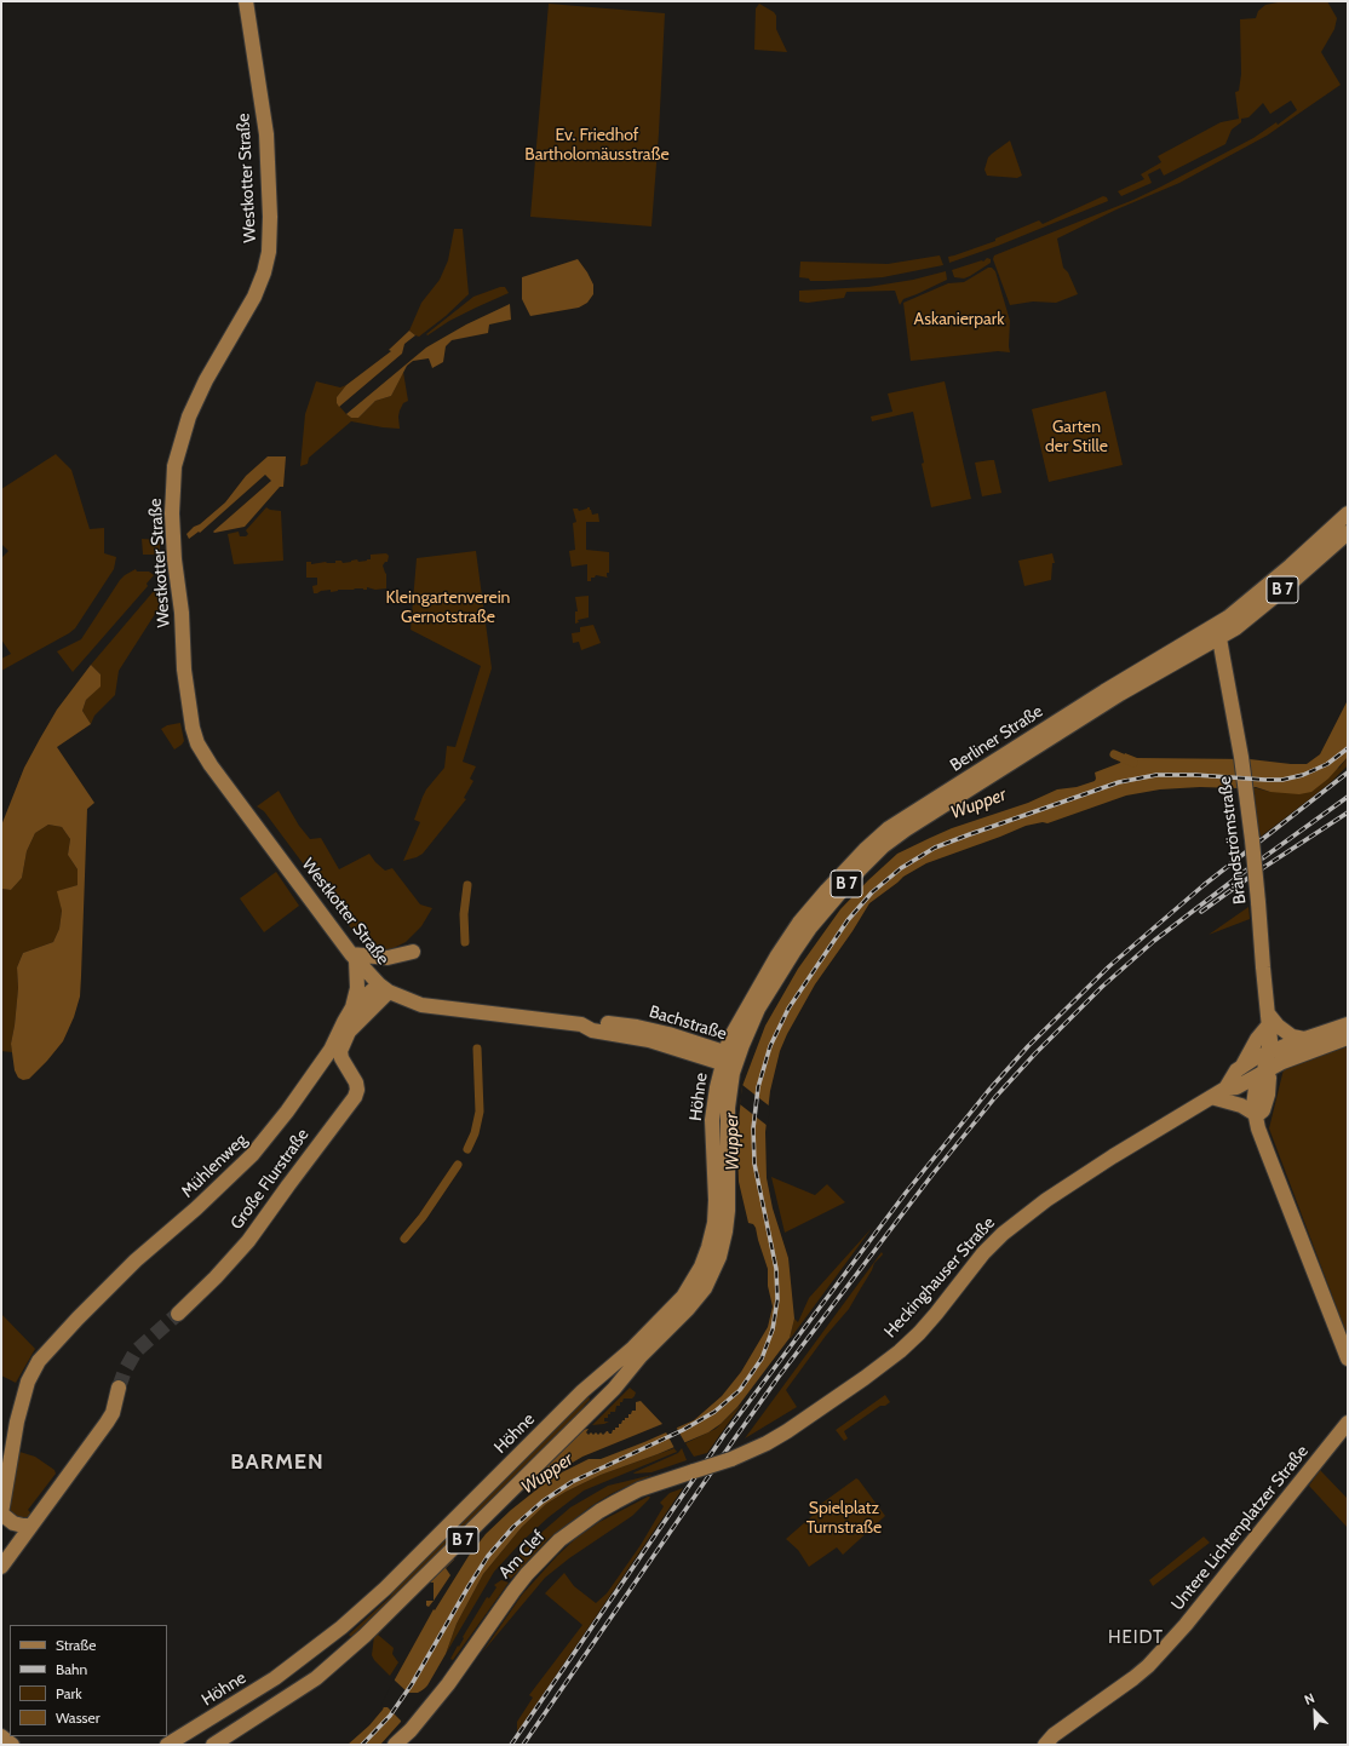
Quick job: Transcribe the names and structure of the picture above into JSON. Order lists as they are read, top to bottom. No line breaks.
{"streets":{"main road":["Westkotter Straße","B 7","Berliner Straße","Brändströmstraße","Bachstraße","Höhne","Mühlenweg","Große Flurstraße","Heckinghauser Straße","Untere Lichtenplatzer Straße","Am Clef"]},"crossings":[["Westkotter Straße","Bachstraße"],["Westkotter Straße","Mühlenweg"],["Westkotter Straße","Große Flurstraße"],["Berliner Straße","Brändströmstraße"],["Berliner Straße","Bachstraße"],["Berliner Straße","Höhne"],["Bachstraße","Höhne"],["Bachstraße","Mühlenweg"],["Bachstraße","Große Flurstraße"],["Mühlenweg","Große Flurstraße"],["Heckinghauser Straße","Am Clef"]],"districts":["BARMEN","HEIDT"],"water":["Wupper"],"parks":["Ev. Friedhof Bartholomäusstraße","Askanierpark","Garten der Stille","Kleingartenverein Gernotstraße","Spielplatz Turnstraße"],"legend":["Straße","Bahn","Park","Wasser"],"north":"top left"}
